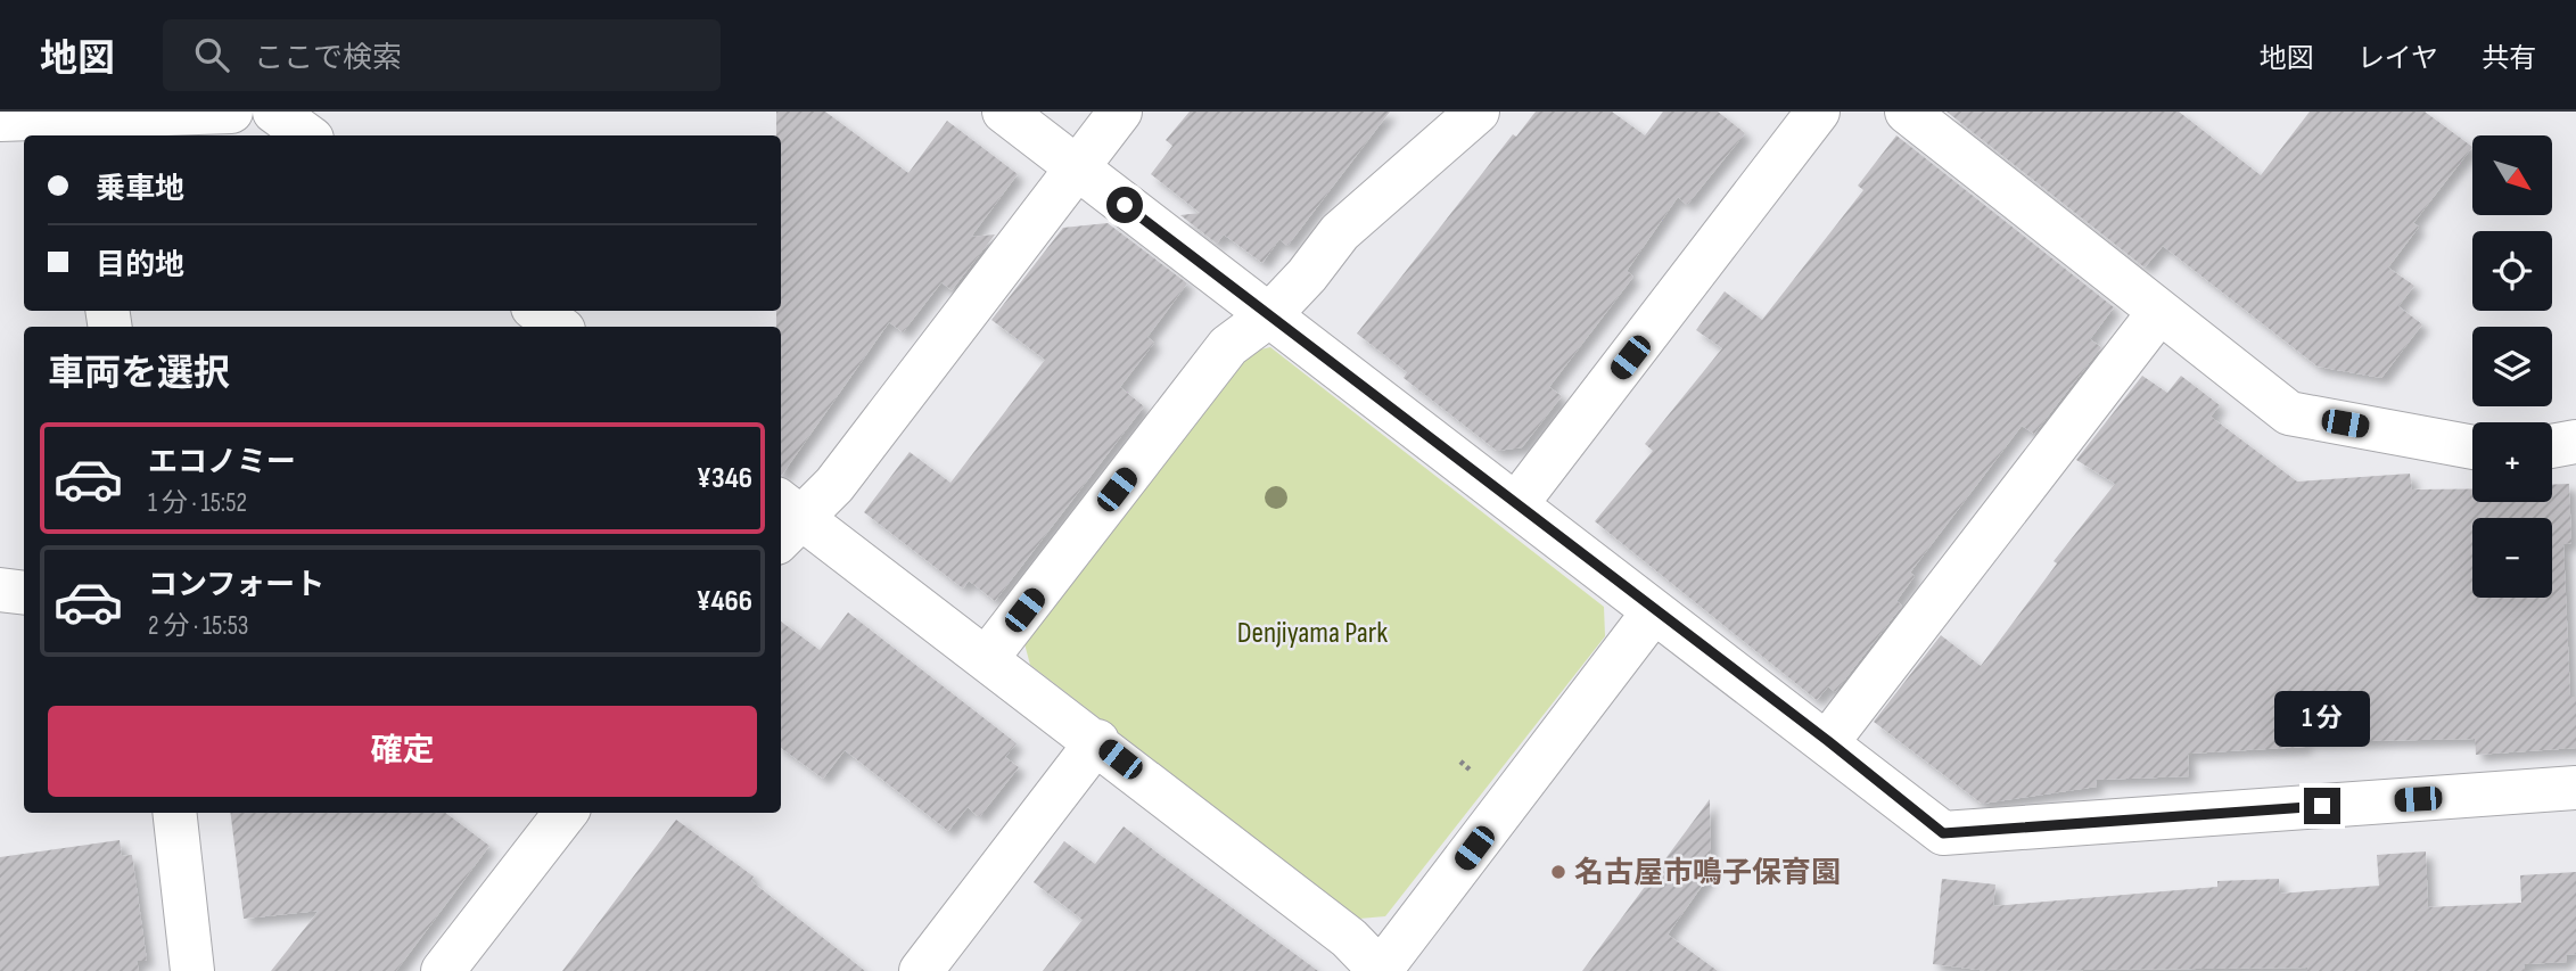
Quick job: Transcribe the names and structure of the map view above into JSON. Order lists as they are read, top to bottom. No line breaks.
{"parks":["Denjiyama Park"],"places":["名古屋市鳴子保育園"],"north":"bottom right","page":{"header":"地図","search":"ここで検索","nav":["地図","レイヤ","共有"],"map_buttons":["+","−"],"banner":["乗車地","目的地"],"heading":"車両を選択","list":[{"name":"エコノミー","note":"1 分 · 15:52","value":"¥346"},{"name":"コンフォート","note":"2 分 · 15:53","value":"¥466"}],"buttons":"確定","bubble":"1 分"}}
